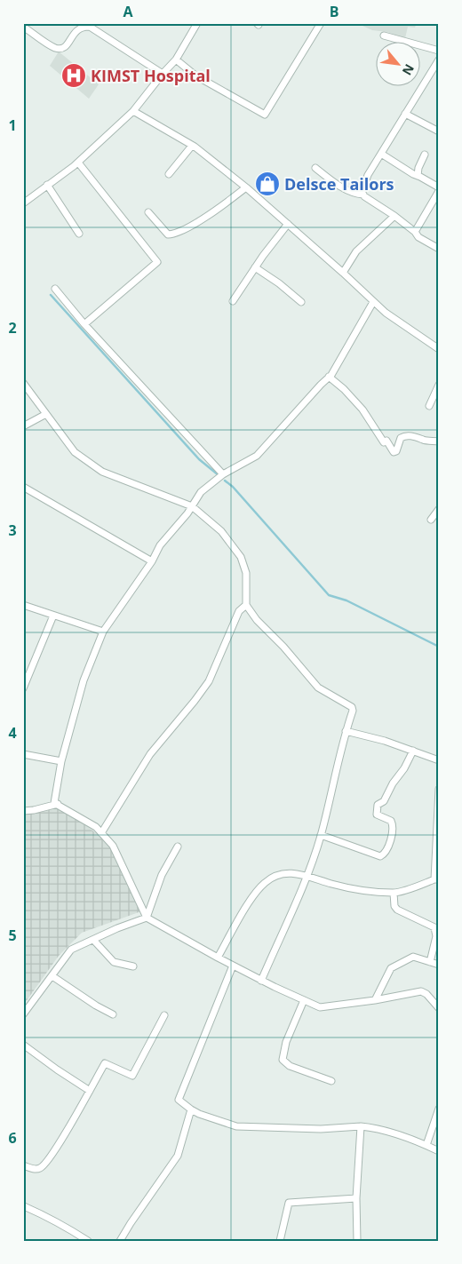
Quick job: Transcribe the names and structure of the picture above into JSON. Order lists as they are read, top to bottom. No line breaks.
{"places":{"hospital":["KIMST Hospital"],"shop":["Delsce Tailors"]},"north":"bottom right","grid":{"columns":["A","B"],"rows":["1","2","3","4","5","6"]}}
